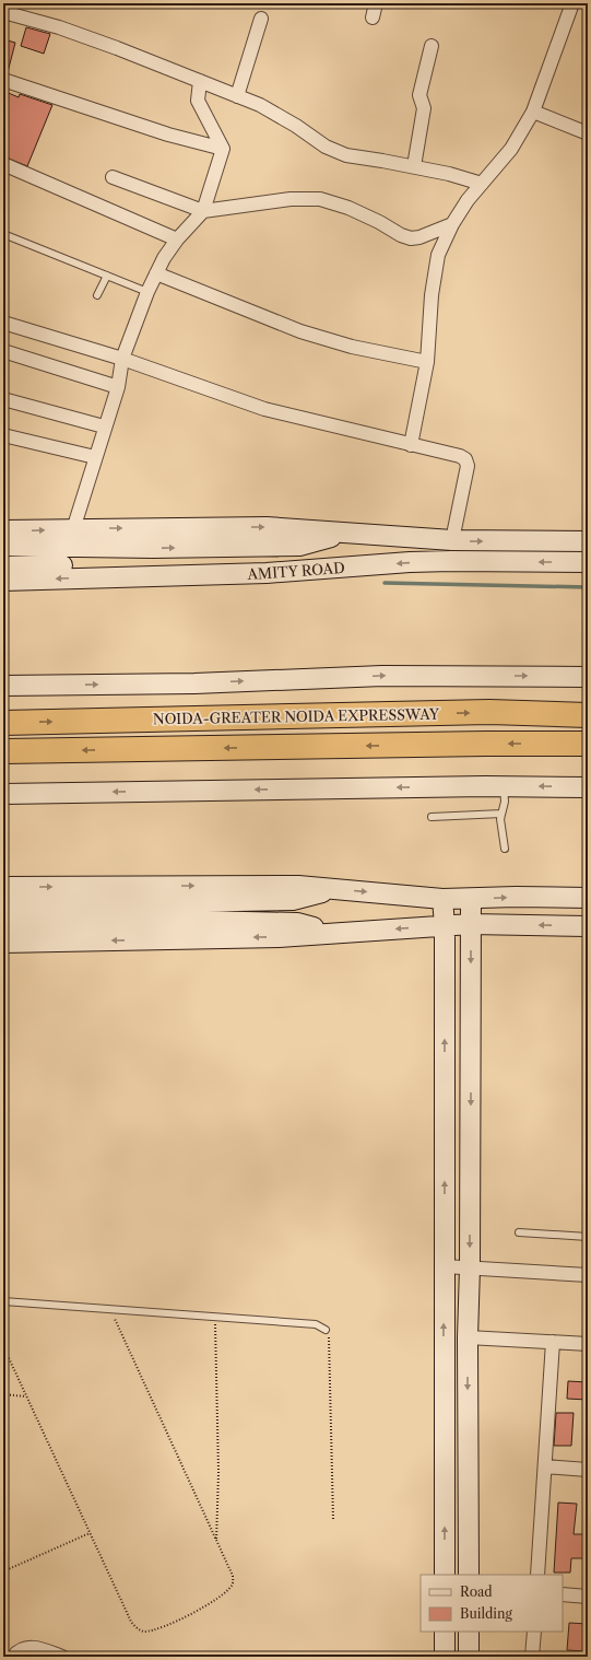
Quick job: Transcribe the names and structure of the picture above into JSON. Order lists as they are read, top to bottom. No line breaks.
{"streets":{"highway":["NOIDA-GREATER NOIDA EXPRESSWAY"],"street":["AMITY ROAD"]},"legend":["Road","Building"]}
